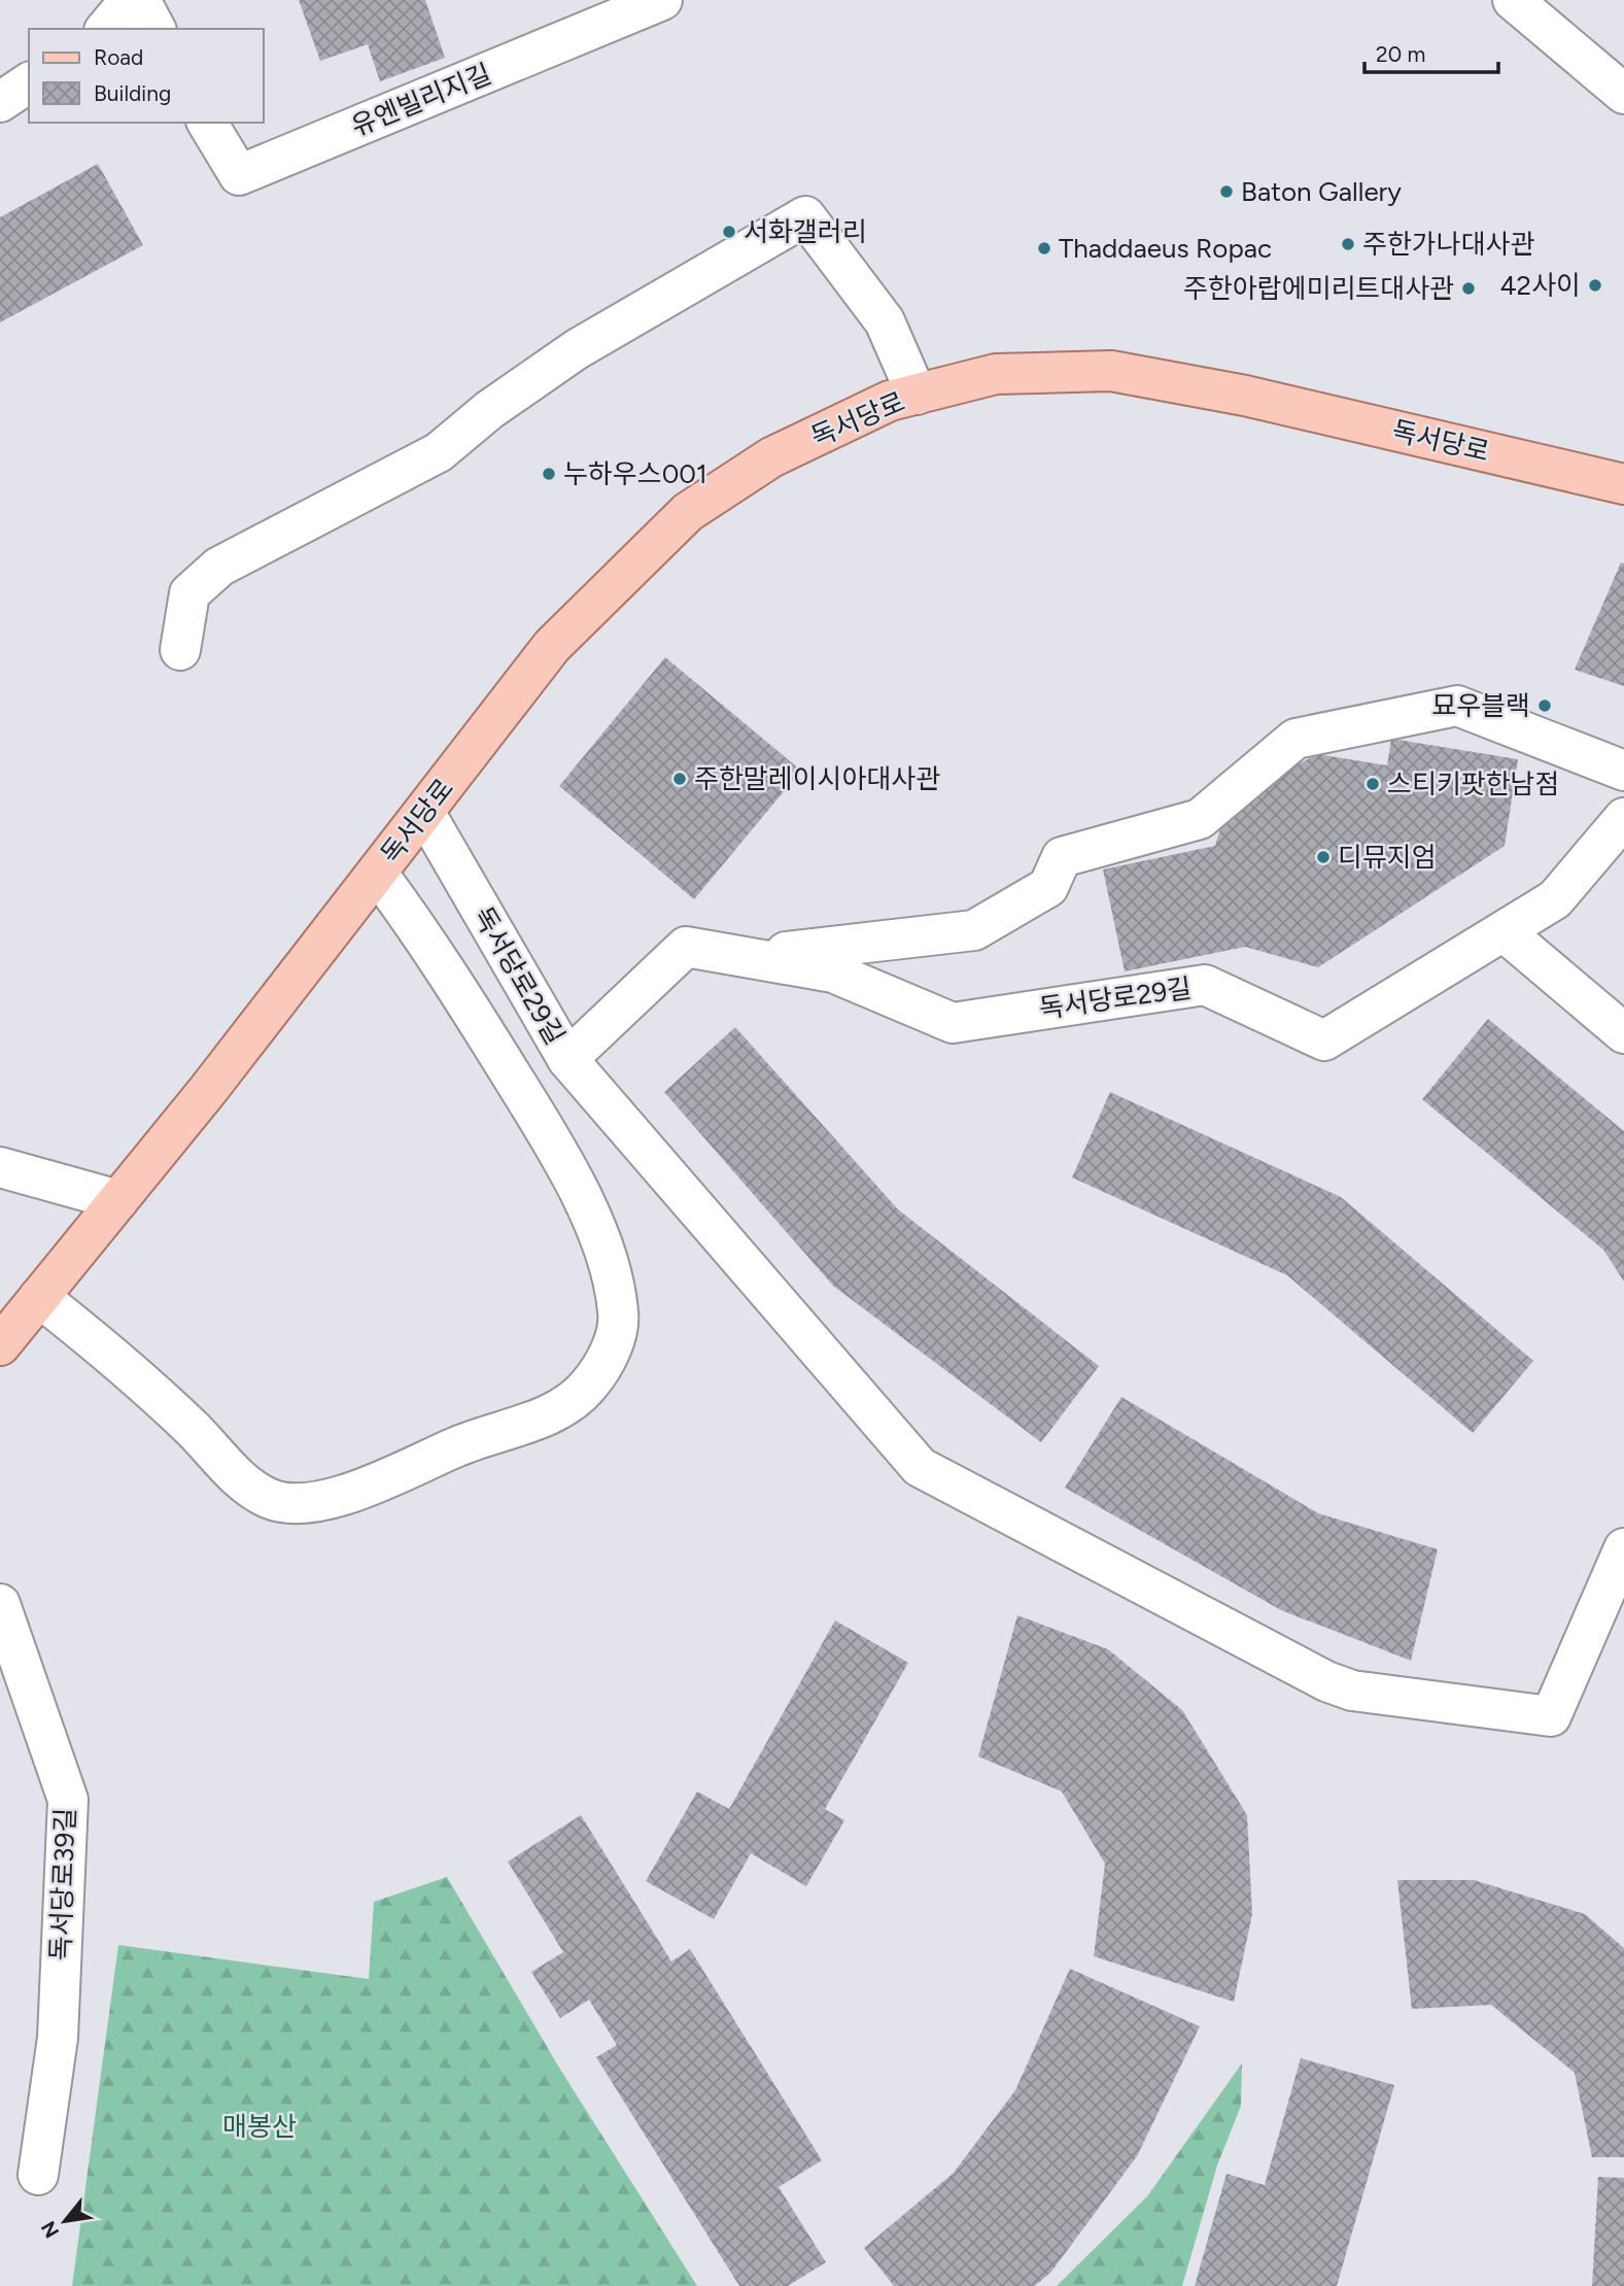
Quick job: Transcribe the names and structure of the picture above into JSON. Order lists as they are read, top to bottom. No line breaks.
{"streets":{"main road":["독서당로"],"street":["유엔빌리지길","독서당로29길","독서당로39길"]},"crossings":[["독서당로","독서당로29길"]],"parks":["매봉산"],"places":["Baton Gallery","서화갤러리","주한가나대사관","Thaddaeus Ropac","42사이","주한아랍에미리트대사관","누하우스001","묘우블랙","주한말레이시아대사관","스티키팟한남점","디뮤지엄"],"legend":["Road","Building"],"scale_bar":"20 m","north":"bottom left"}
